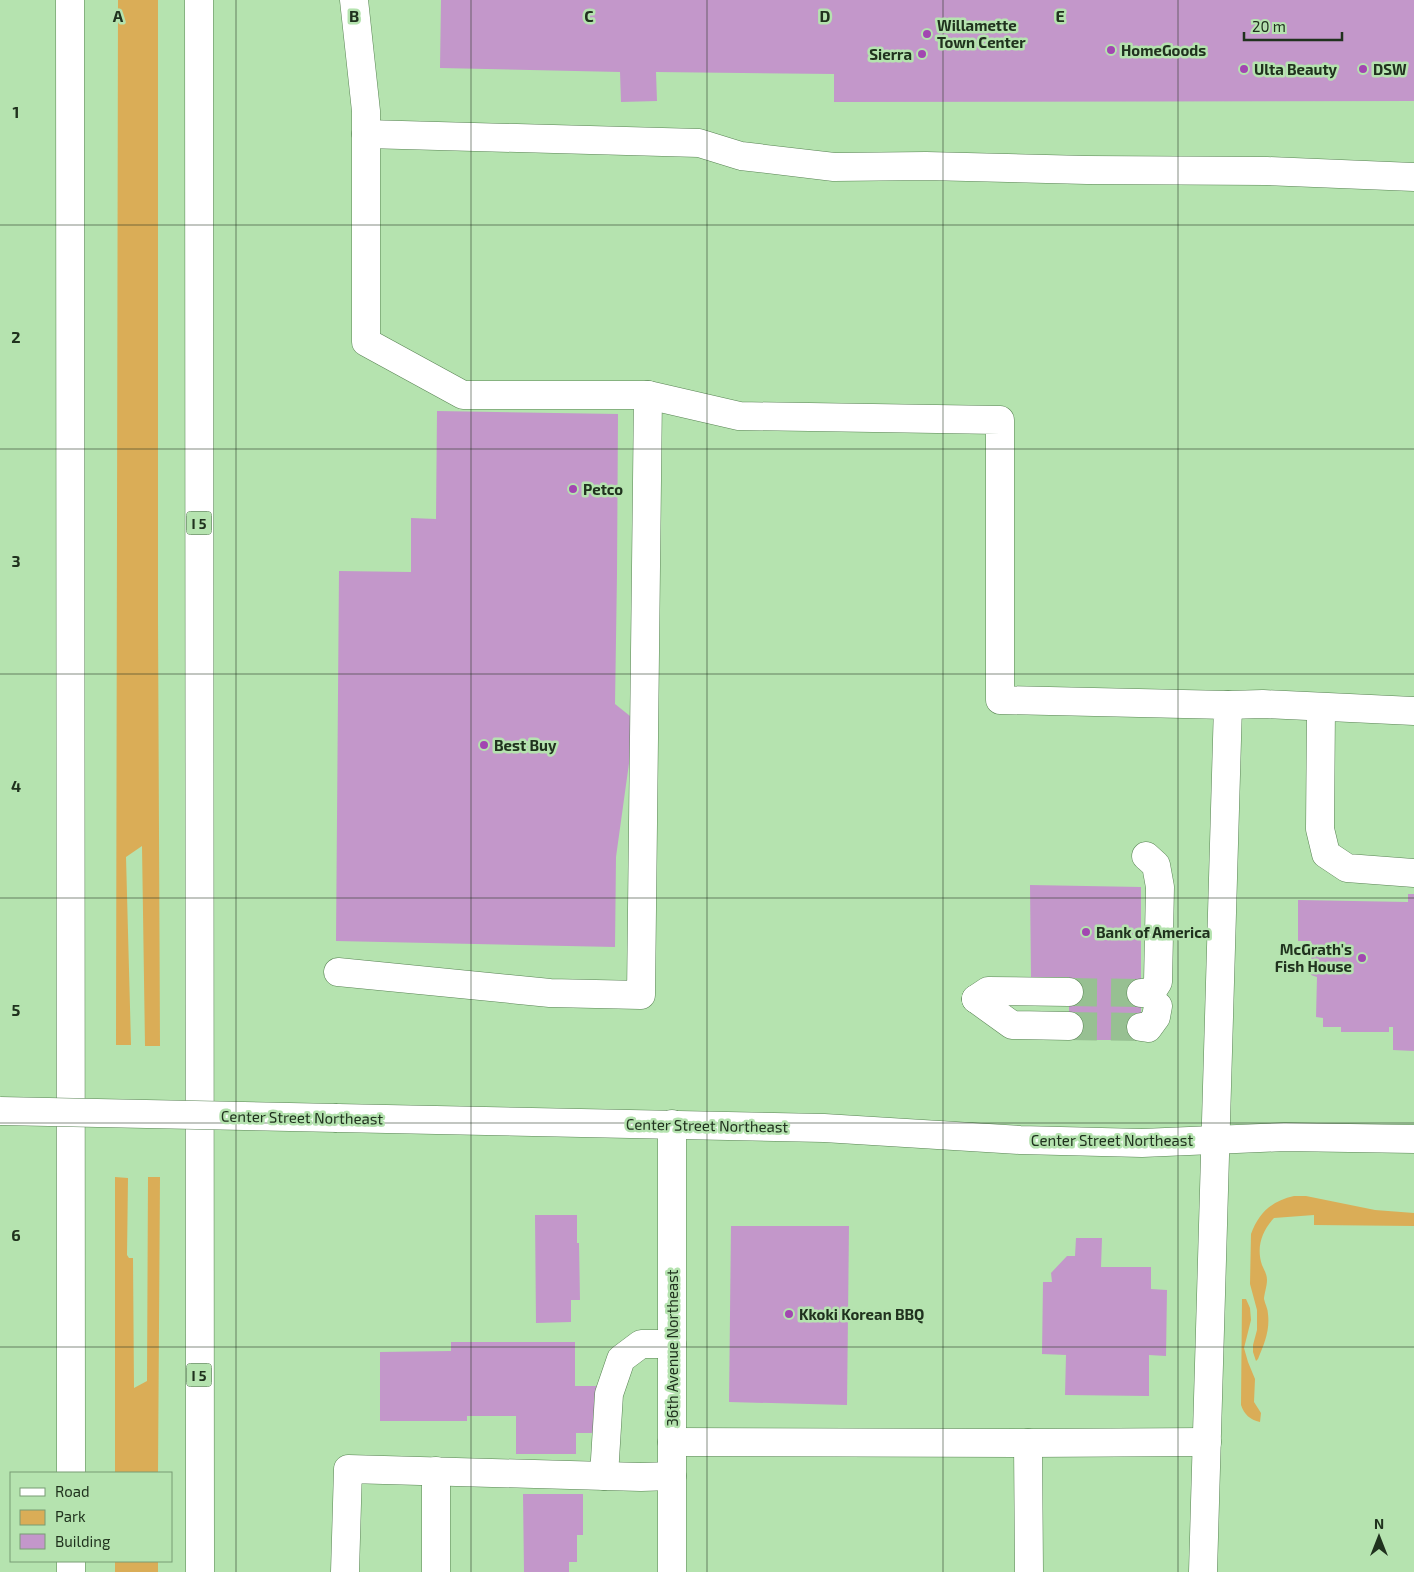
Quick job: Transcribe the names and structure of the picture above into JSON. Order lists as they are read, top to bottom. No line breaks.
{"streets":{"main road":["I 5","Center Street Northeast","36th Avenue Northeast"]},"crossings":[["Center Street Northeast","36th Avenue Northeast"]],"places":["Willamette Town Center","HomeGoods","Sierra","Ulta Beauty","DSW","Petco","Best Buy","Bank of America","McGrath's Fish House","Kkoki Korean BBQ"],"legend":["Road","Park","Building"],"scale_bar":"20 m","north":"top","grid":{"columns":["A","B","C","D","E"],"rows":["1","2","3","4","5","6"]}}
